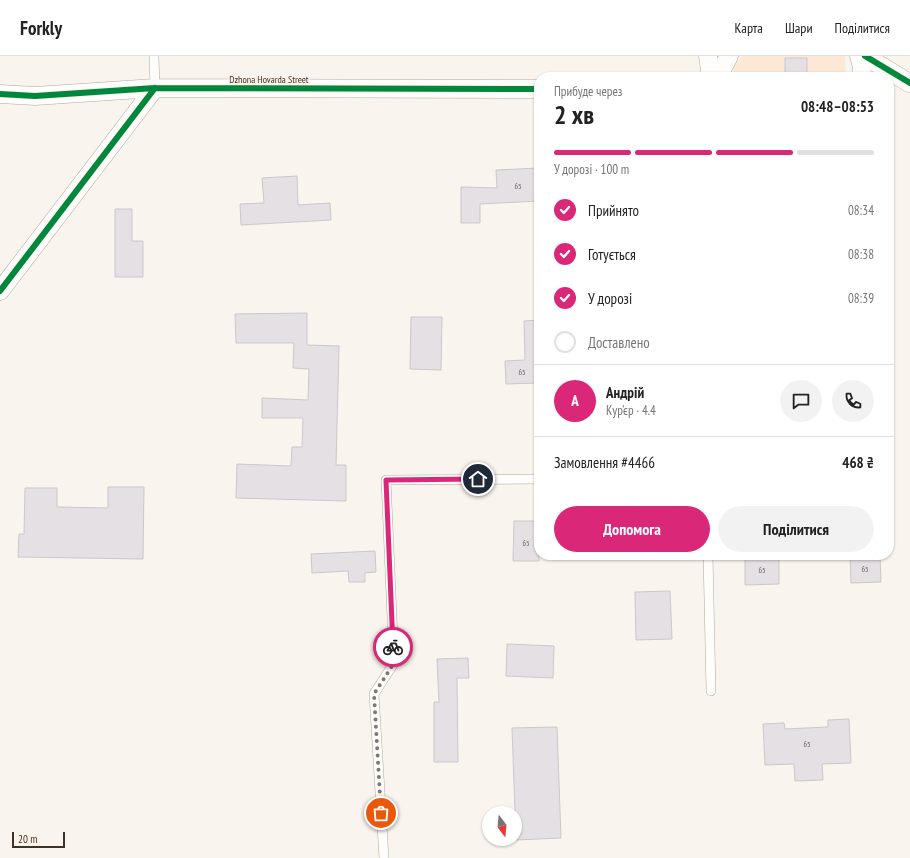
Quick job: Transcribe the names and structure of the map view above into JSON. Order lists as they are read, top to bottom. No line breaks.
{"streets":{"street":["Dzhona Hovarda Street"]},"house_numbers":["65","65","65","65","65","65"],"scale_bar":"20 m","north":"bottom","page":{"header":"Forkly","nav":["Карта","Шари","Поділитися"],"heading":["2 хв","Прибуде через","08:48–08:53"],"panel":["Андрій","Кур’єр · 4.4","Замовлення #4466","468 ₴"],"bar":"У дорозі · 100 m","list":[["Прийнято","08:34"],["Готується","08:38"],["У дорозі","08:39"],"Доставлено"],"round":"А","buttons":["Допомога","Поділитися"],"scale":"20 m"}}
